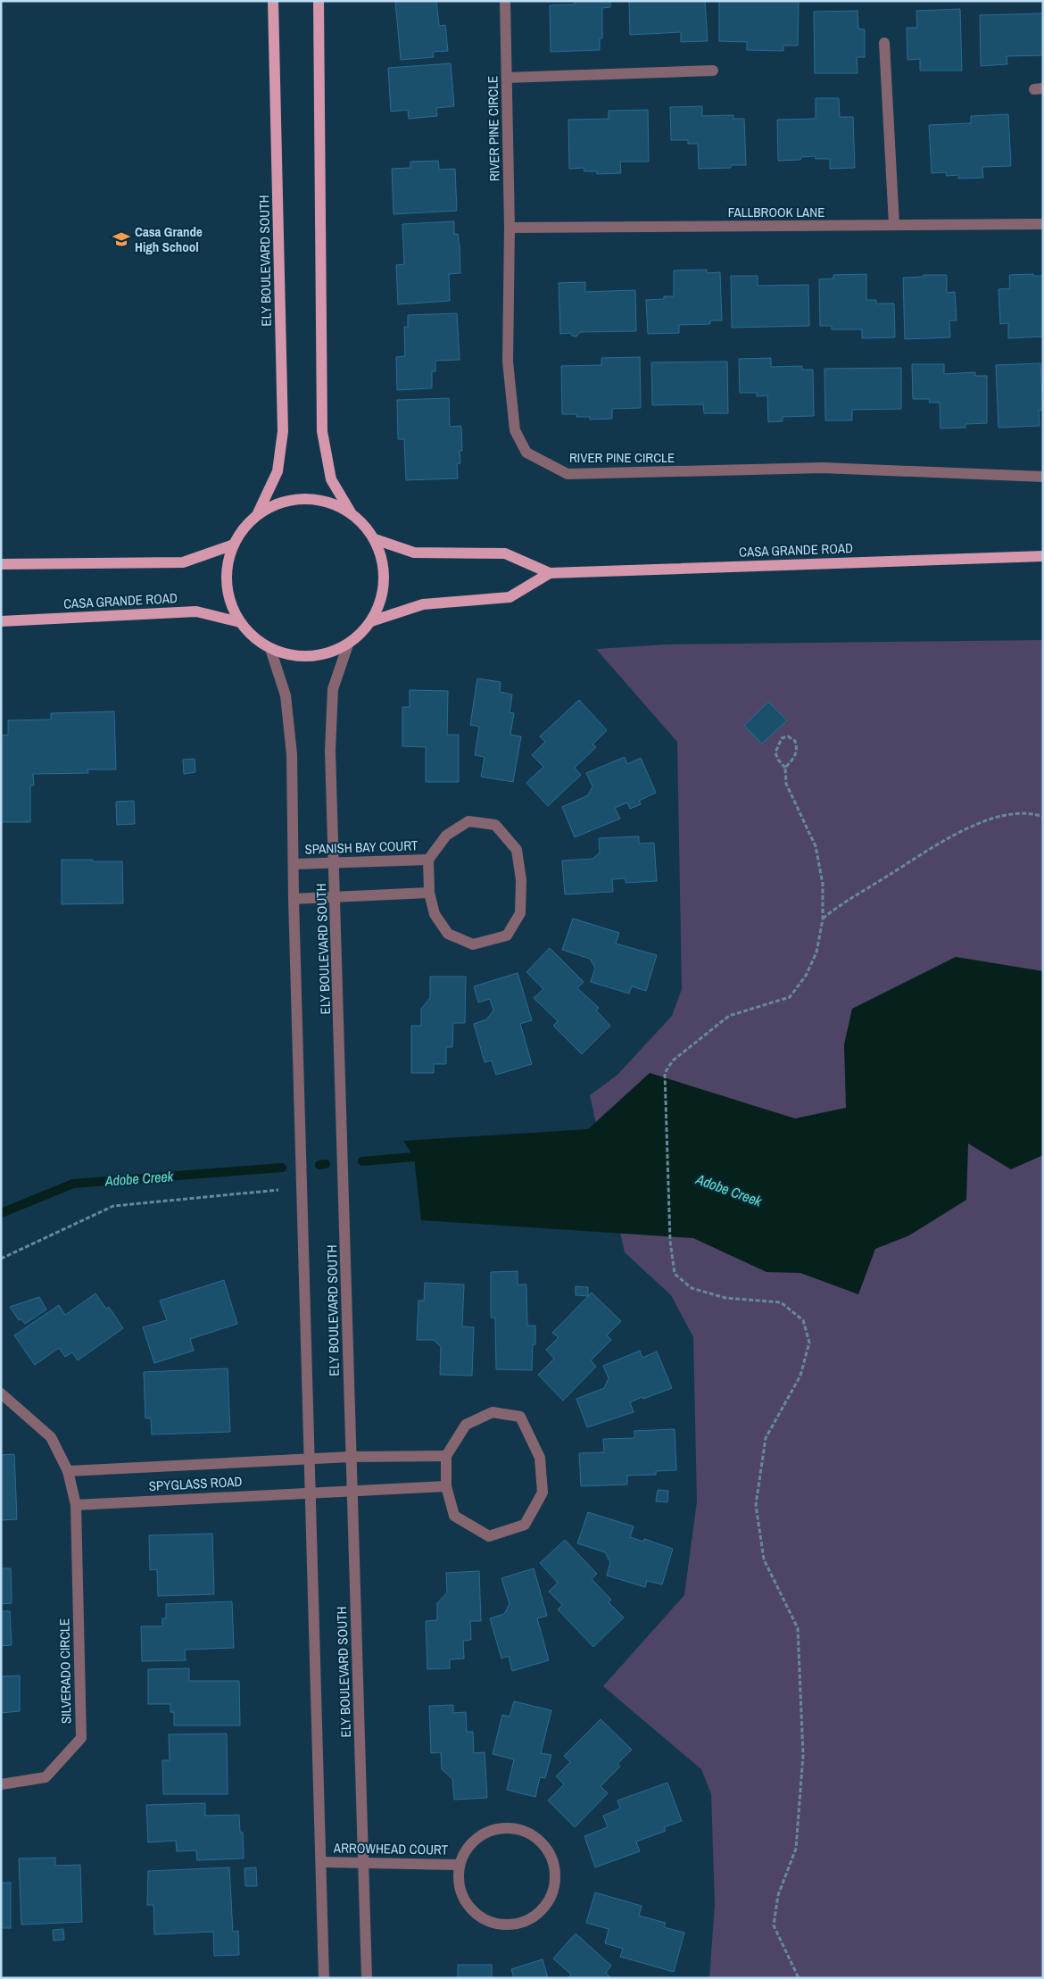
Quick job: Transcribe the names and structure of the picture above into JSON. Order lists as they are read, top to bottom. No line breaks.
{"streets":{"main road":["ELY BOULEVARD SOUTH","CASA GRANDE ROAD"],"street":["RIVER PINE CIRCLE","FALLBROOK LANE","SPANISH BAY COURT","SPYGLASS ROAD","SILVERADO CIRCLE","ARROWHEAD COURT"]},"crossings":[["RIVER PINE CIRCLE","FALLBROOK LANE"],["ELY BOULEVARD SOUTH","CASA GRANDE ROAD"],["ELY BOULEVARD SOUTH","SPANISH BAY COURT"],["ELY BOULEVARD SOUTH","SPYGLASS ROAD"],["ELY BOULEVARD SOUTH","ARROWHEAD COURT"],["SPYGLASS ROAD","SILVERADO CIRCLE"]],"water":["Adobe Creek"],"places":{"school or university":["Casa Grande High School"]}}
